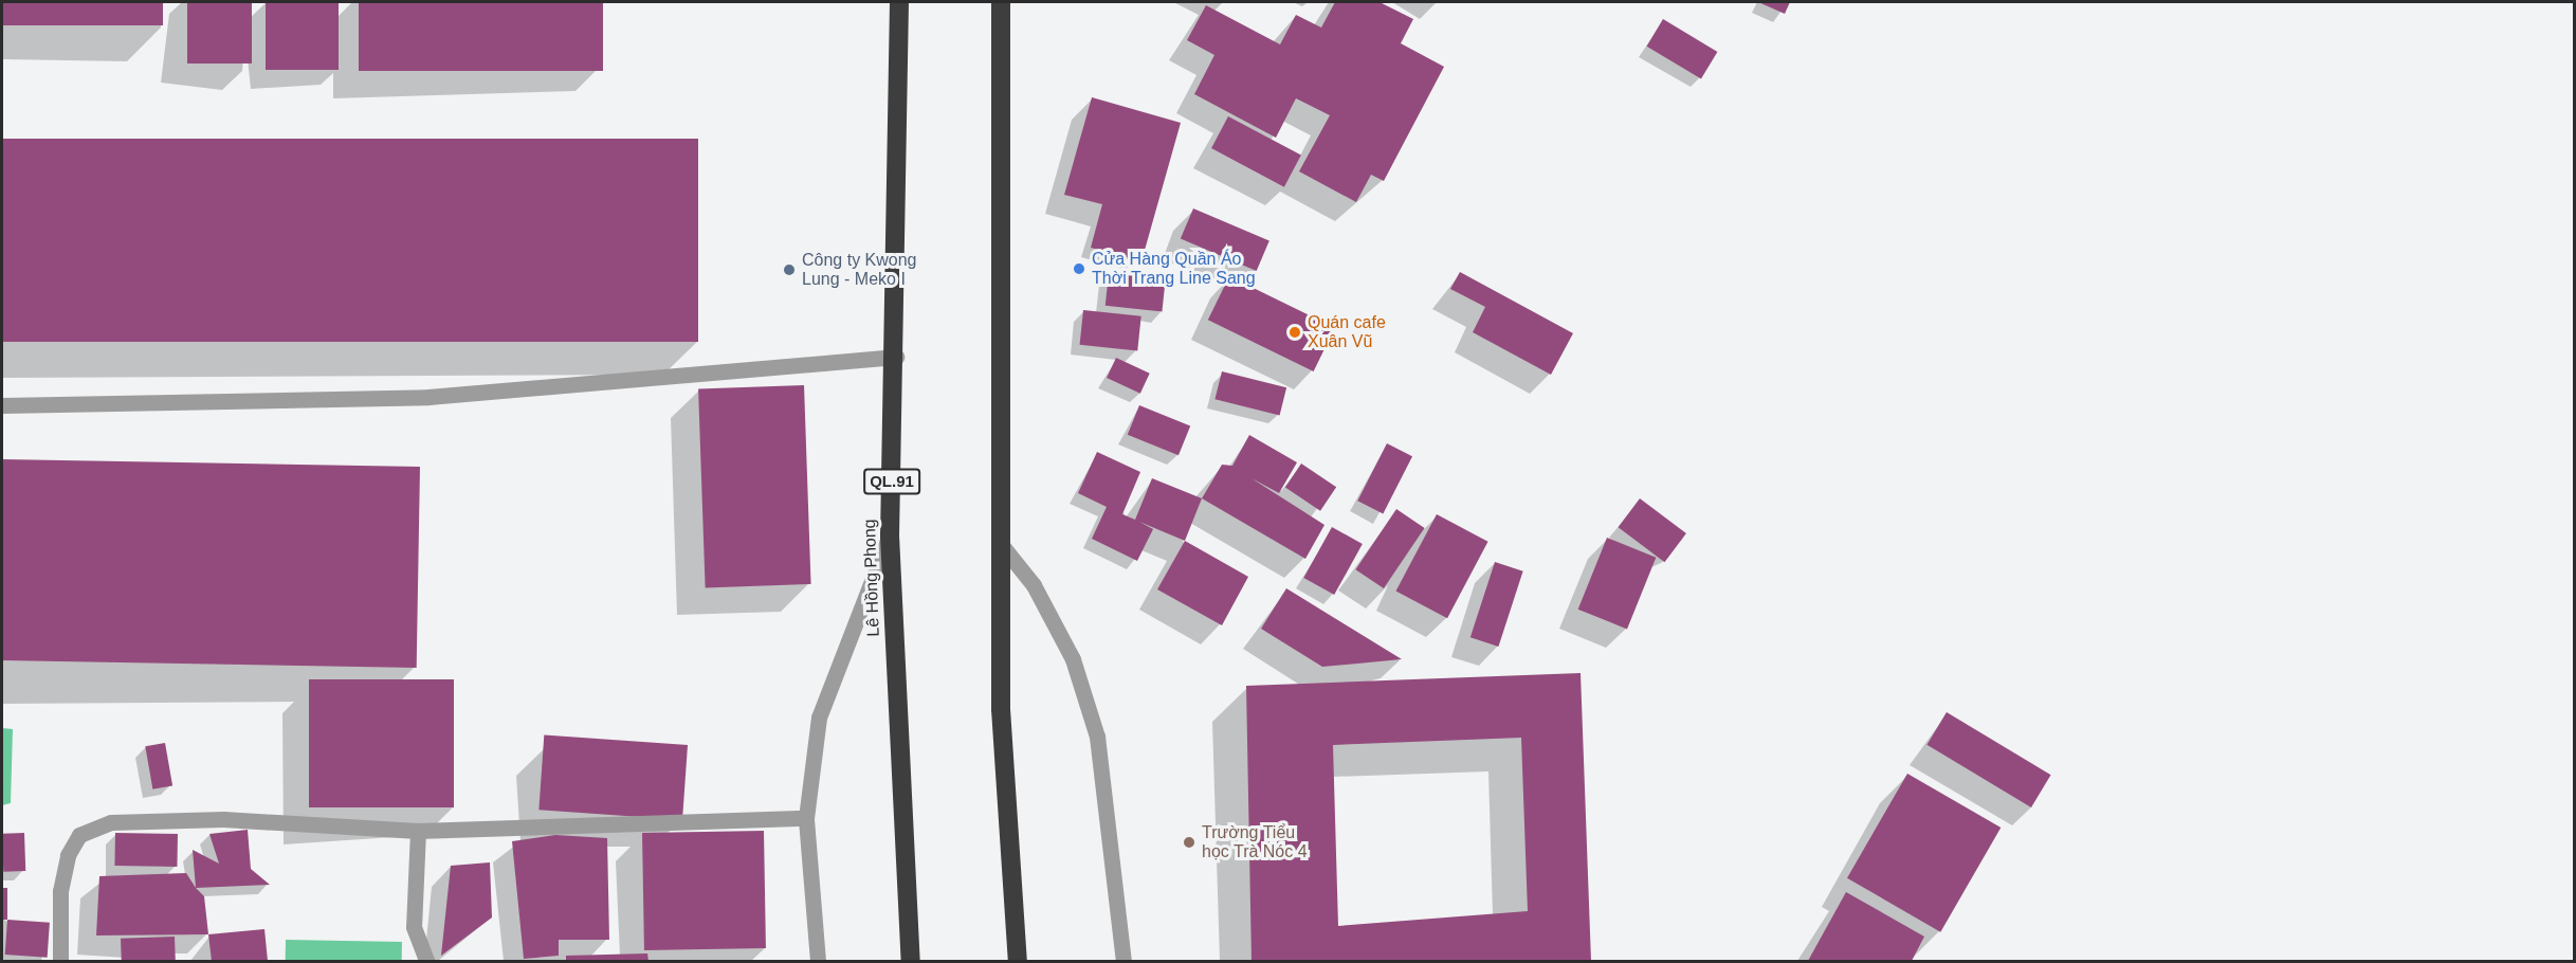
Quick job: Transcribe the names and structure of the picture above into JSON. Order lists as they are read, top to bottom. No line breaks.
{"streets":{"highway":["QL.91","Lê Hồng Phong"]},"places":["Cửa Hàng Quần Áo Thời Trang Line Sang","Công ty Kwong Lung - Meko I","Quán cafe Xuân Vũ","Trường Tiểu học Trà Nóc 4"]}
